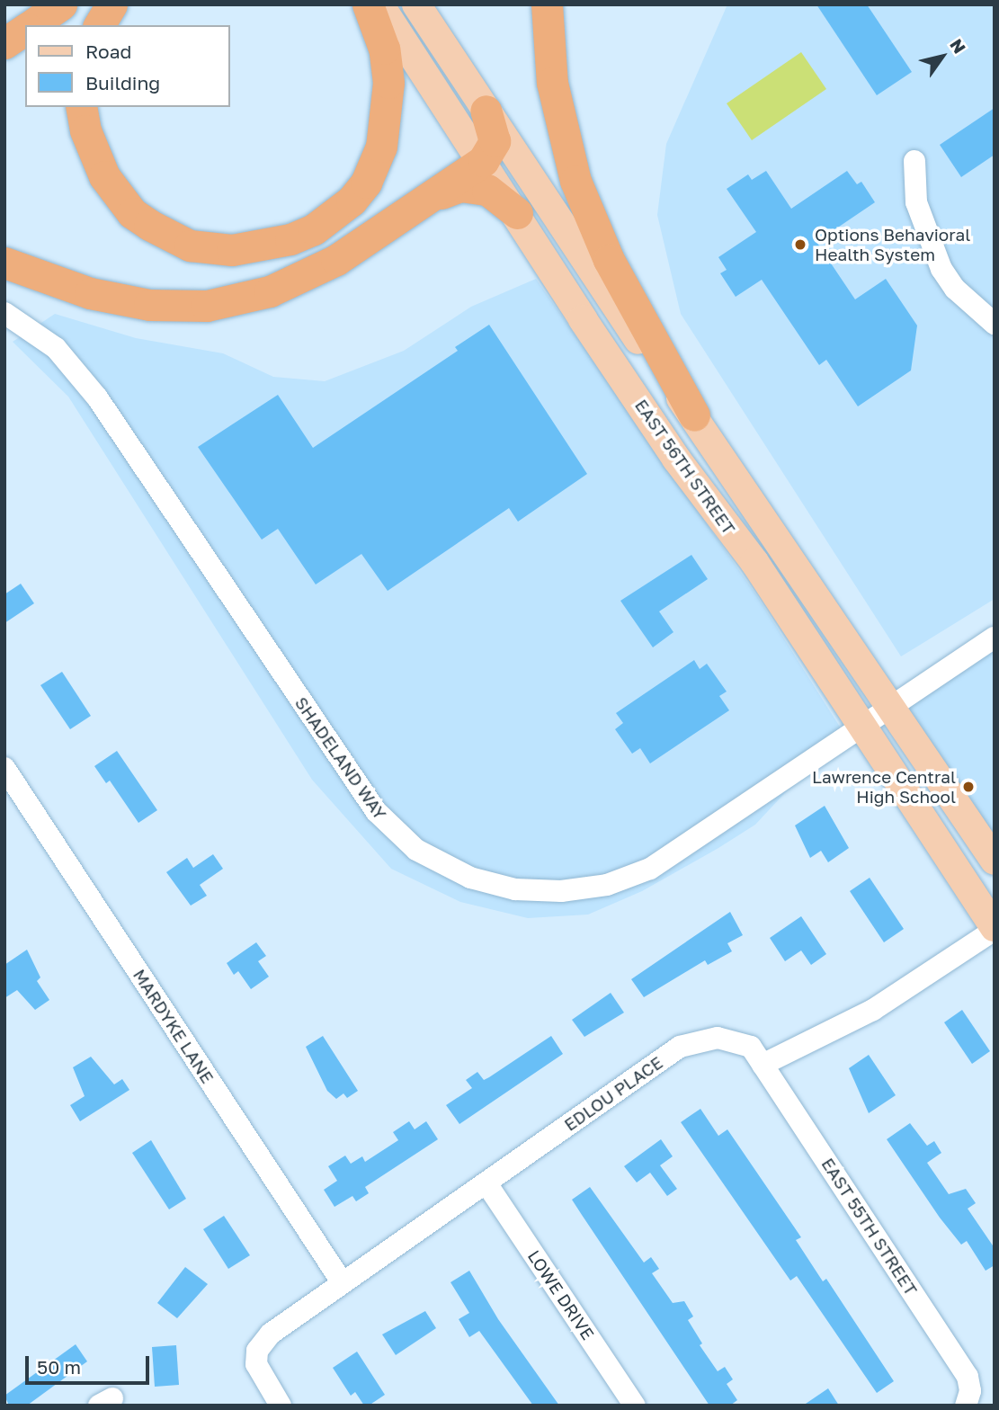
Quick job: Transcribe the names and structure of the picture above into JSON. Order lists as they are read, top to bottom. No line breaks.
{"streets":{"main road":["EAST 56TH STREET"],"street":["SHADELAND WAY","MARDYKE LANE","EDLOU PLACE","EAST 55TH STREET","LOWE DRIVE"]},"crossings":[["EAST 56TH STREET","SHADELAND WAY"],["MARDYKE LANE","EDLOU PLACE"],["EDLOU PLACE","EAST 55TH STREET"],["EDLOU PLACE","LOWE DRIVE"]],"places":["Options Behavioral Health System","Lawrence Central High School"],"legend":["Road","Building"],"scale_bar":"50 m","north":"top right"}
